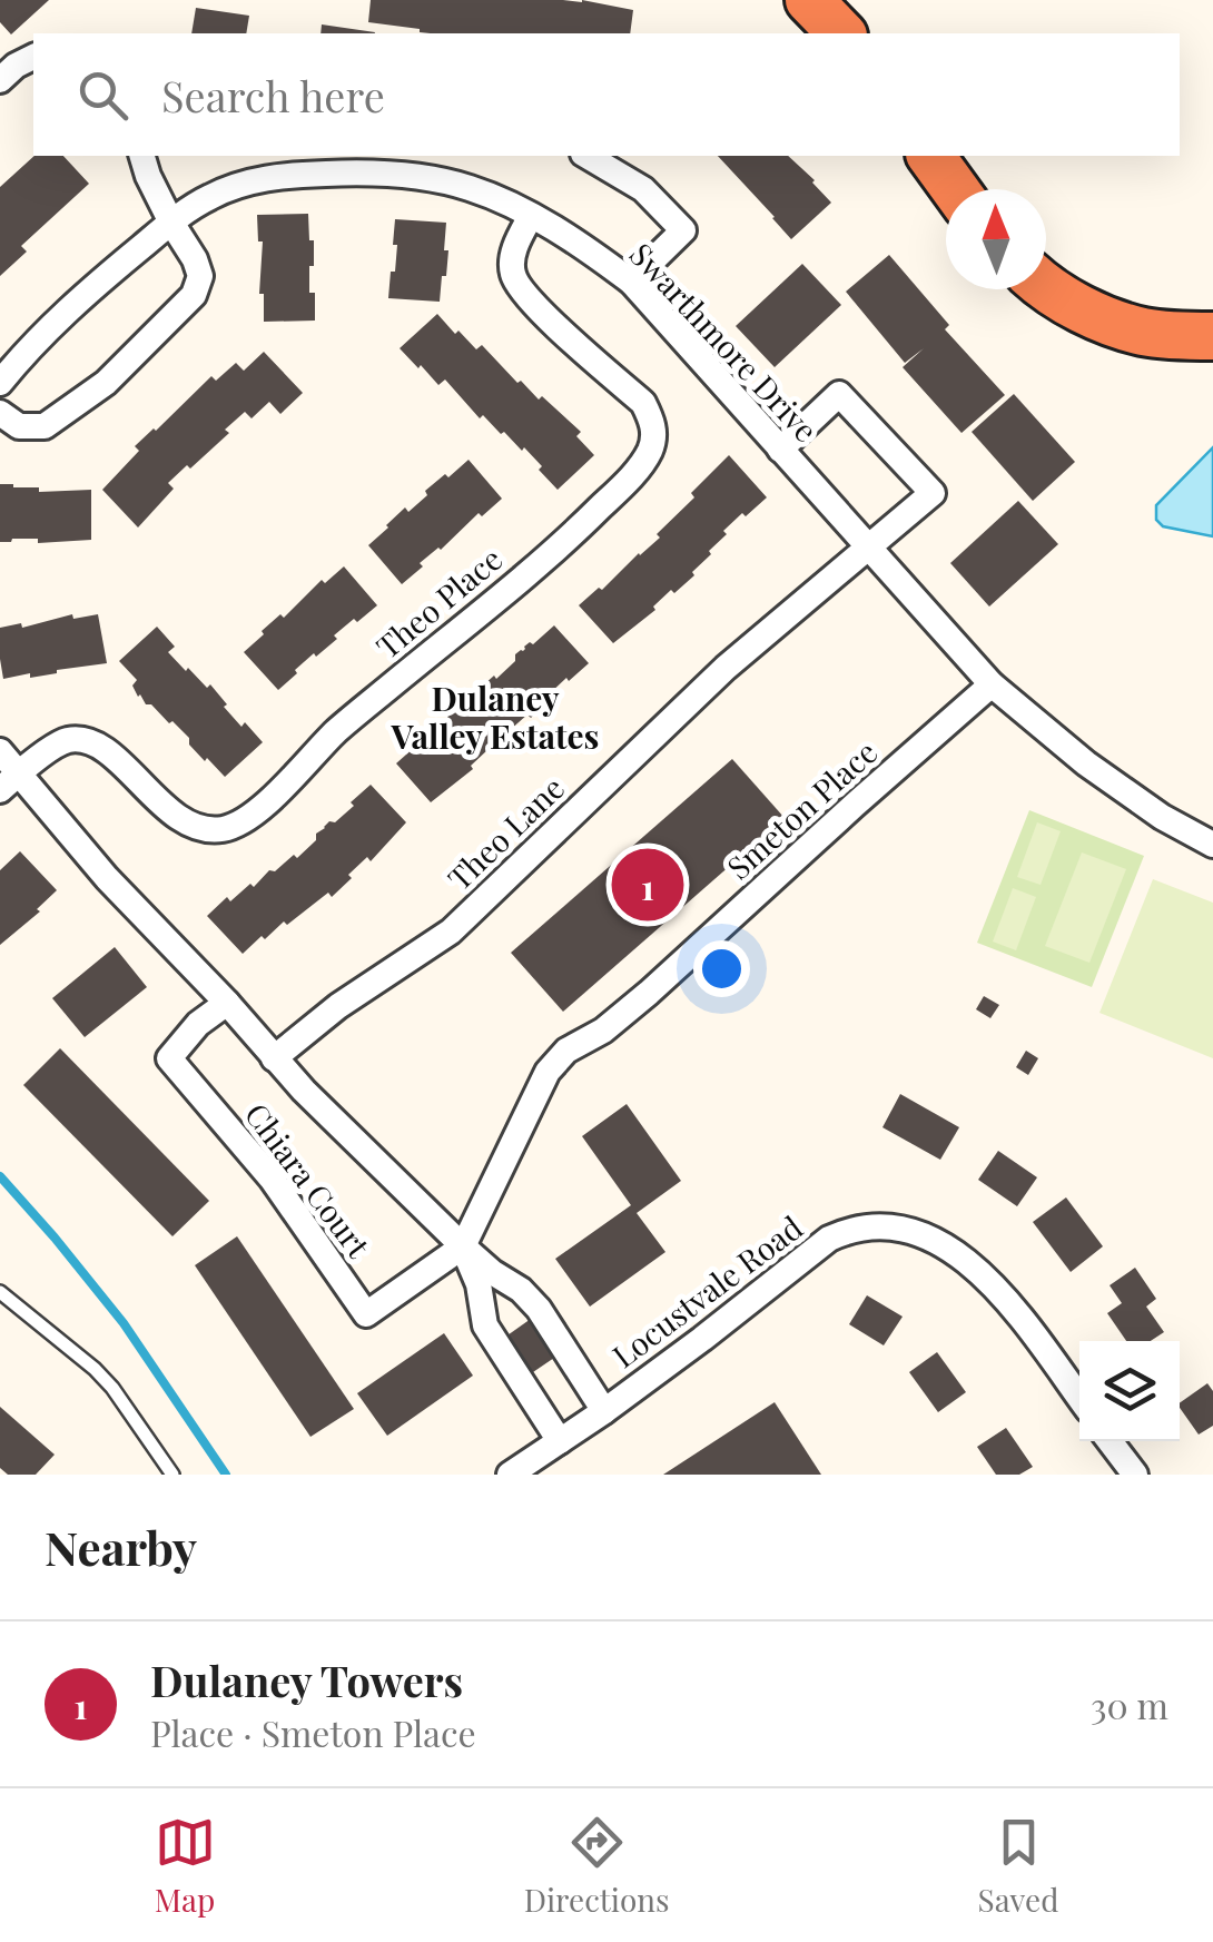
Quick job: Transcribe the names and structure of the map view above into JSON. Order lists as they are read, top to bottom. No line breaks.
{"streets":{"street":["Swarthmore Drive","Theo Place","Smeton Place","Theo Lane","Chiara Court","Locustvale Road"]},"crossings":[["Swarthmore Drive","Theo Place"],["Swarthmore Drive","Smeton Place"],["Swarthmore Drive","Theo Lane"],["Smeton Place","Chiara Court"]],"districts":["Dulaney Valley Estates"],"north":"top","page":{"search":"Search here","pins":"1","heading":"Nearby","list":[{"mark":"1","name":"Dulaney Towers","note":"Place · Smeton Place","value":"30 m"}],"nav":["Map","Directions","Saved"]}}
